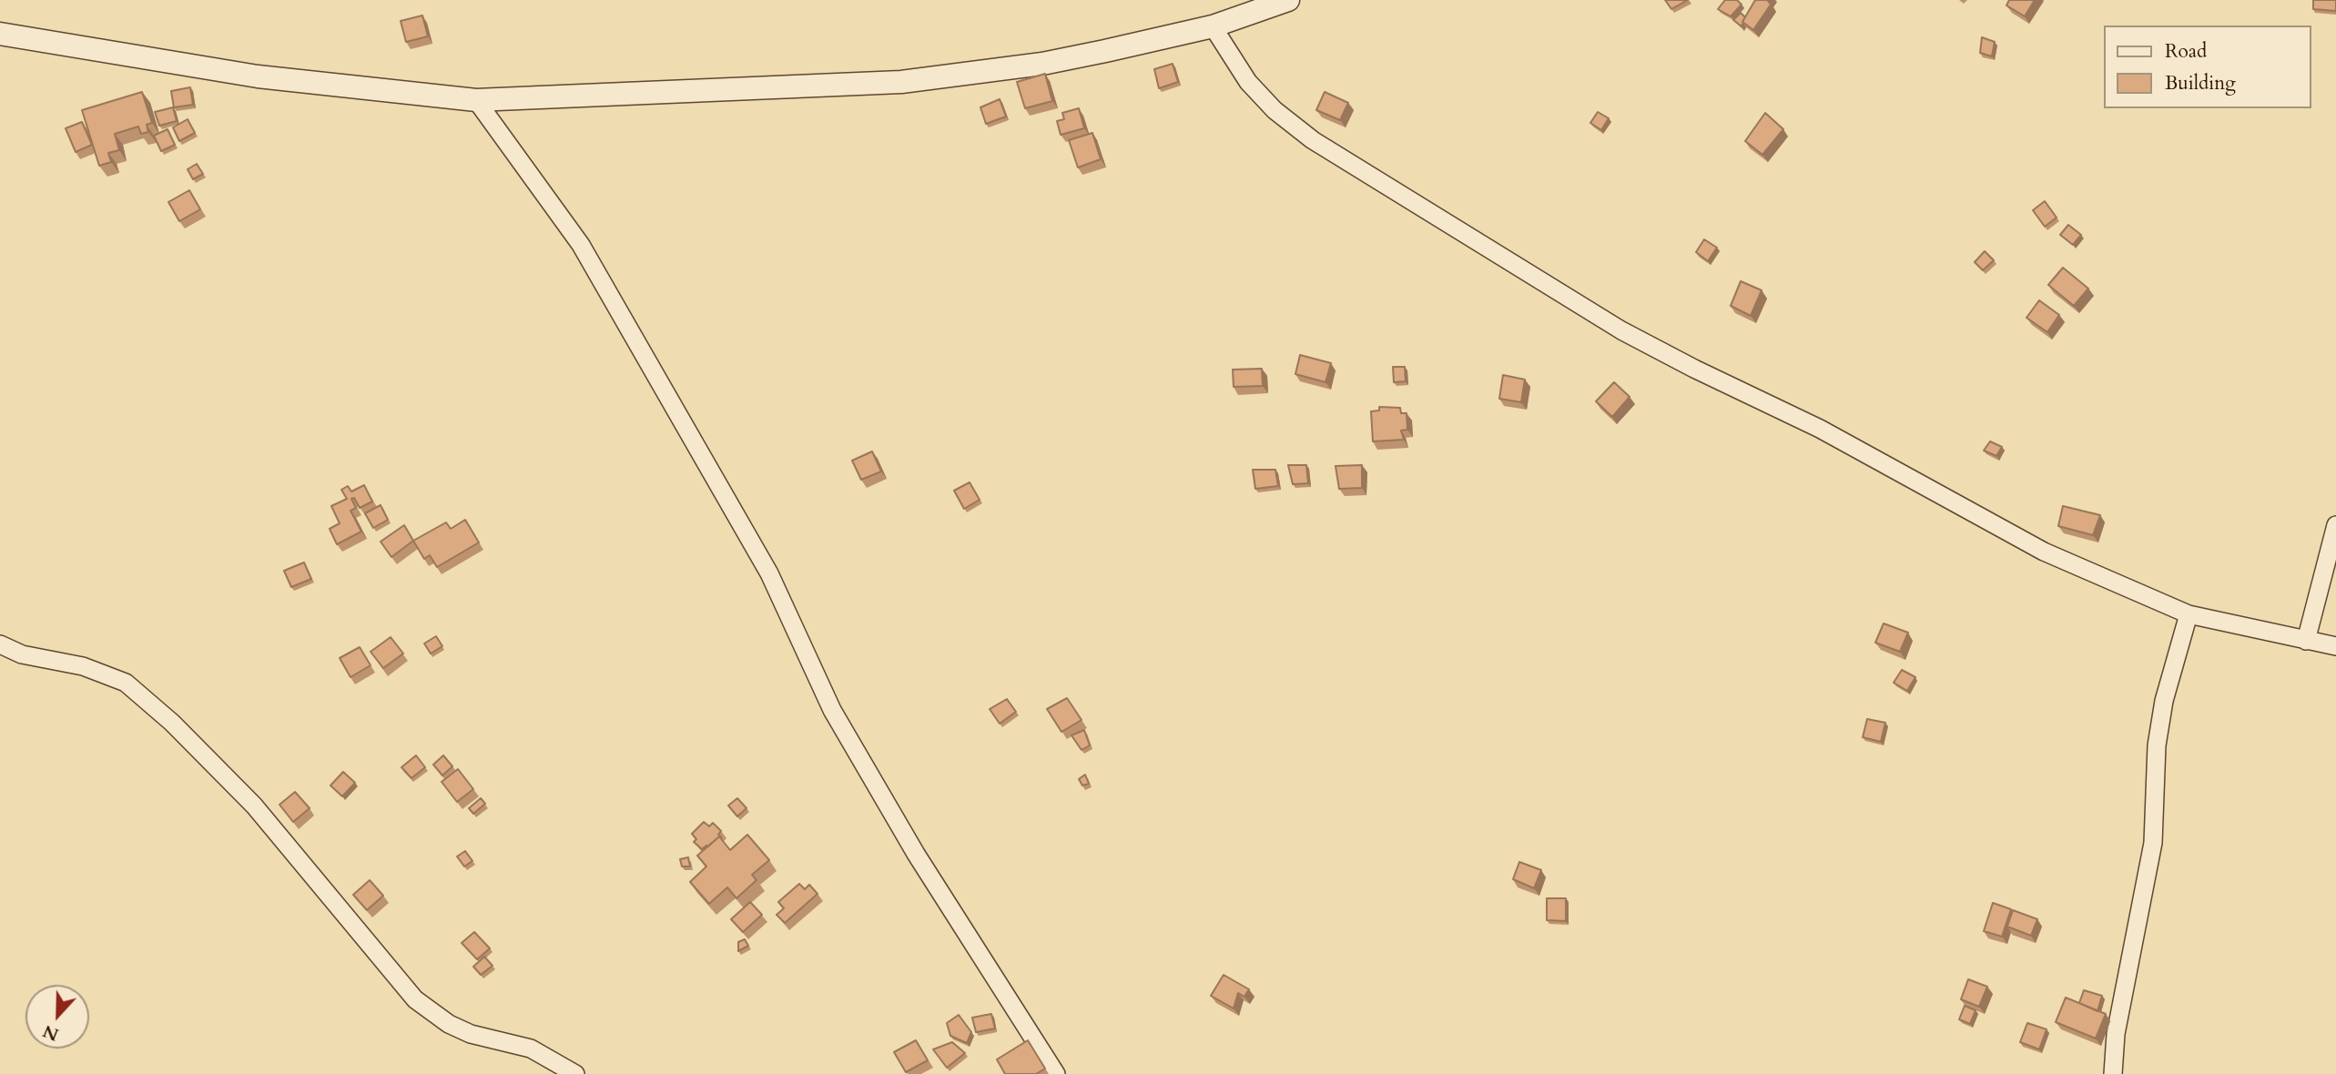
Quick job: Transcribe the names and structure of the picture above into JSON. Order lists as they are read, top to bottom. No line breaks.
{"legend":["Road","Building"],"north":"bottom"}
